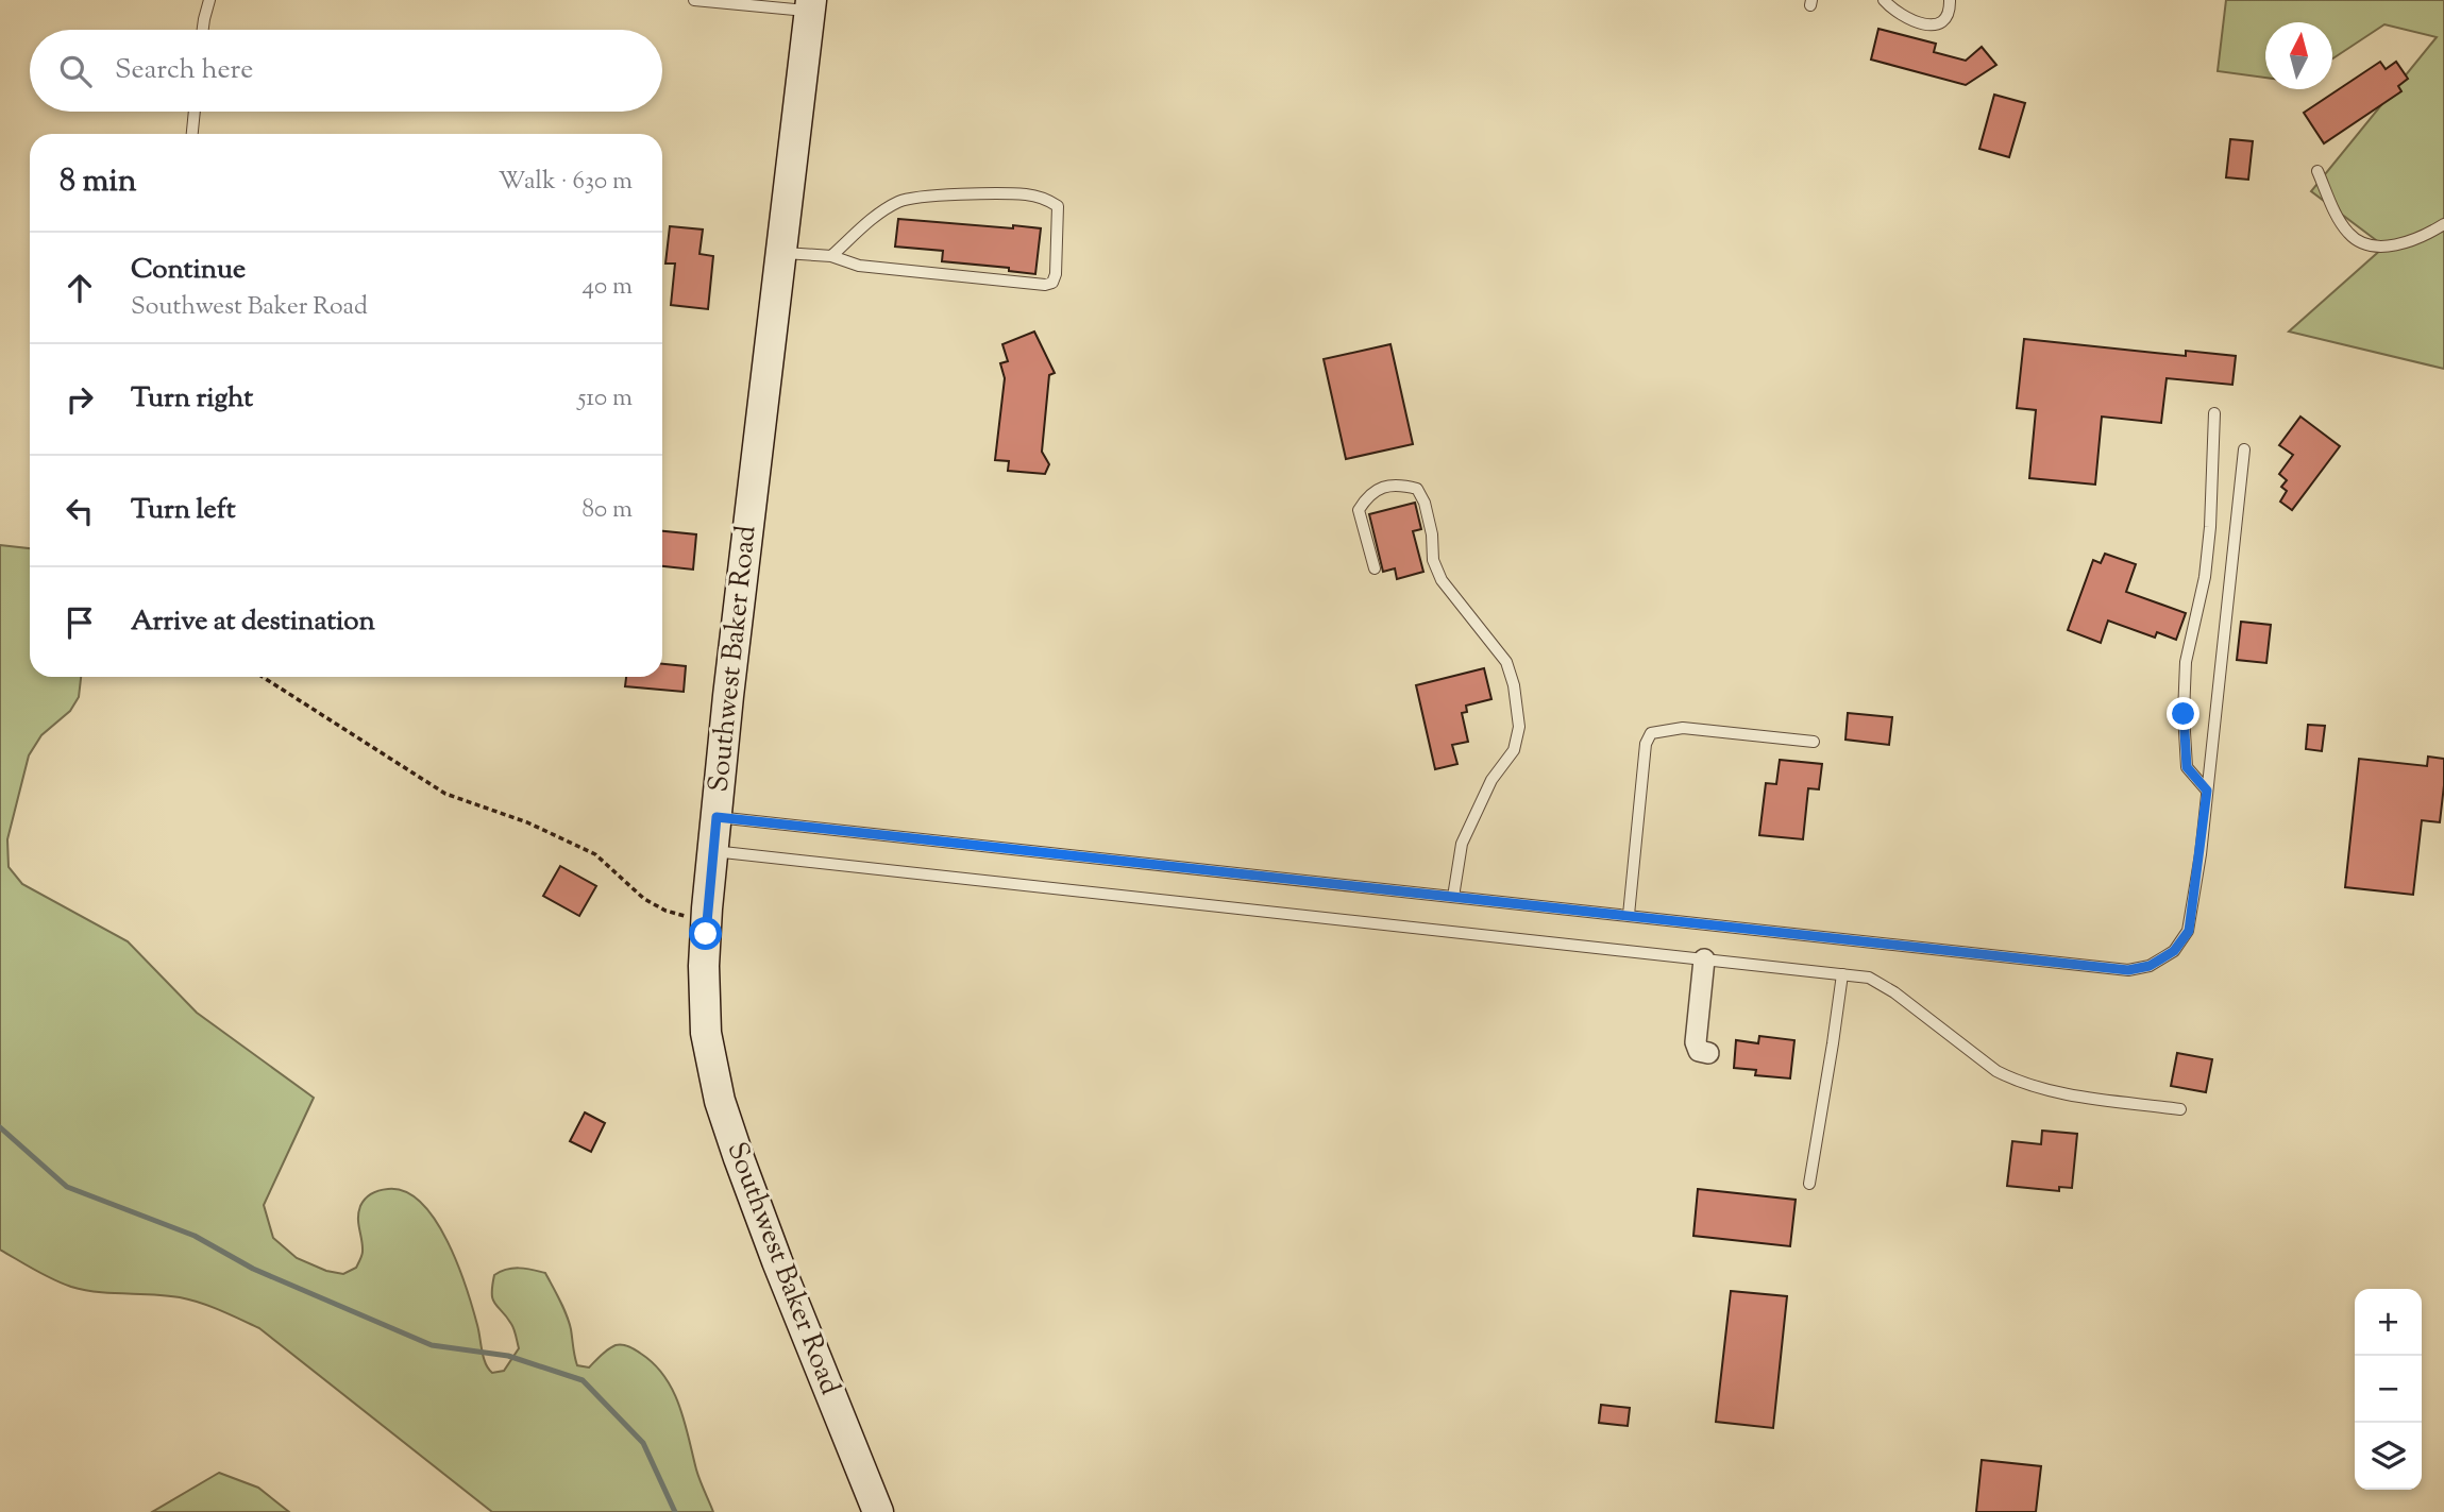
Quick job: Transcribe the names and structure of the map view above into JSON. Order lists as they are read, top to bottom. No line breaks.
{"streets":{"main road":["Southwest Baker Road"]},"north":"top","page":{"search":"Search here","heading":["8 min","Walk · 630 m"],"list":[["Continue","Southwest Baker Road","40 m"],["Turn right","510 m"],["Turn left","80 m"],"Arrive at destination"],"map_buttons":["+","−"]}}
